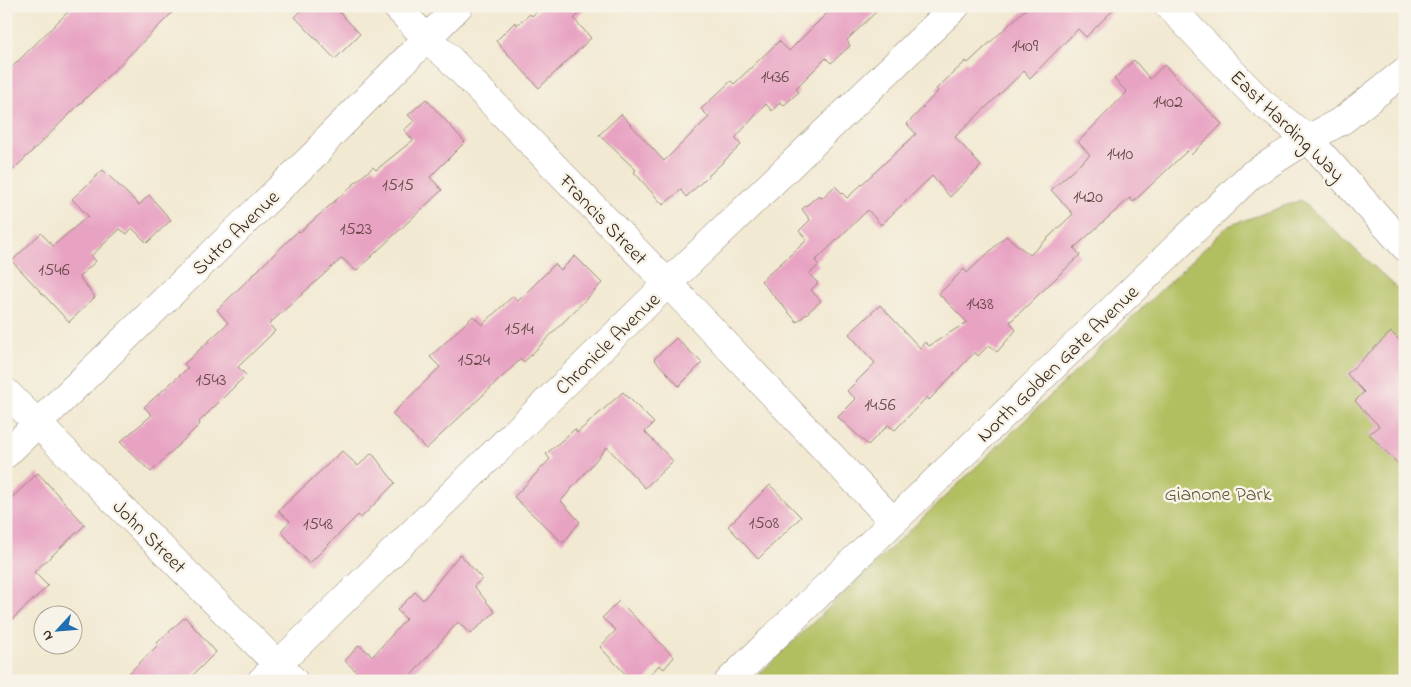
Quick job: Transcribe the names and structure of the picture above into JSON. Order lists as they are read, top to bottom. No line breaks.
{"streets":{"street":["East Harding Way","Francis Street","Sutro Avenue","Chronicle Avenue","North Golden Gate Avenue","John Street"]},"crossings":[["East Harding Way","North Golden Gate Avenue"],["Francis Street","Sutro Avenue"],["Francis Street","Chronicle Avenue"],["Francis Street","North Golden Gate Avenue"],["Sutro Avenue","John Street"],["Chronicle Avenue","John Street"]],"parks":["Gianone Park"],"house_numbers":["1409","1436","1402","1410","1515","1420","1523","1546","1438","1514","1524","1543","1456","1508","1548"],"north":"bottom left"}
